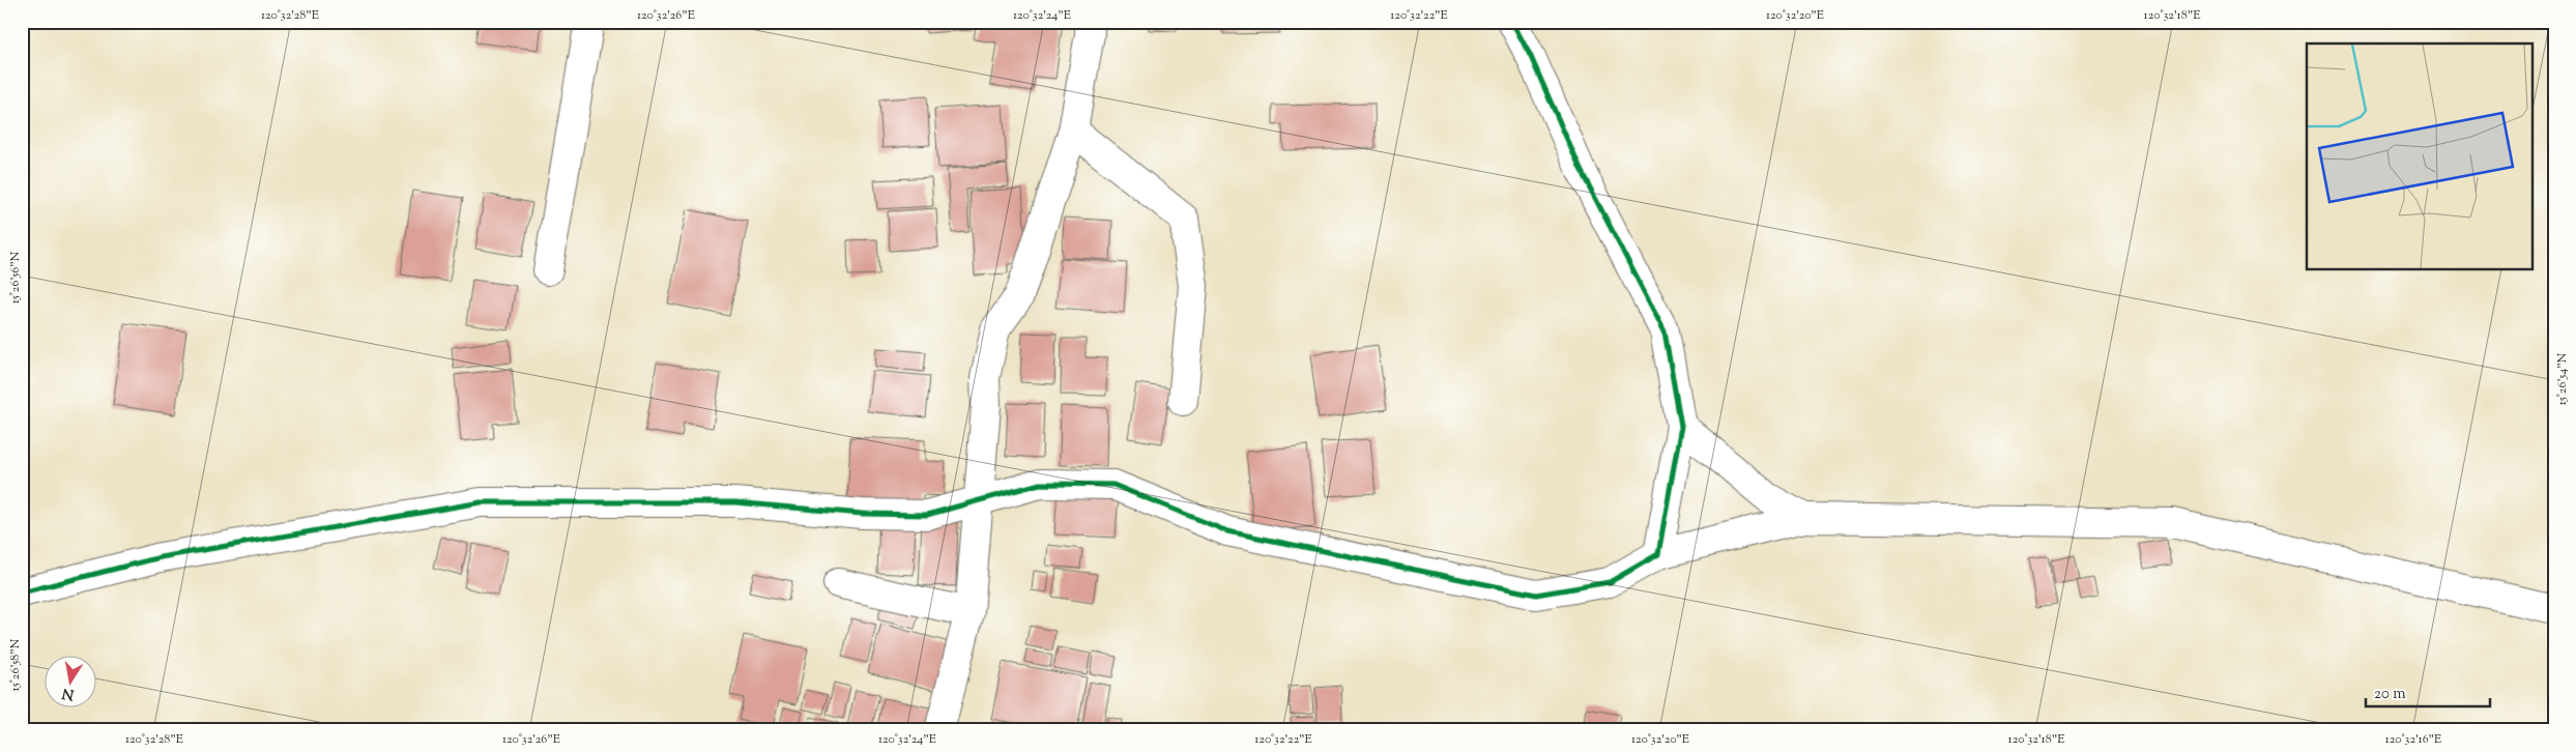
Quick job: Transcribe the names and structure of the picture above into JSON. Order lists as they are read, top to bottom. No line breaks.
{"scale_bar":"20 m","north":"bottom","coordinates":["120°32'28\"E","120°32'26\"E","120°32'24\"E","120°32'22\"E","120°32'20\"E","120°32'18\"E","15°26'56\"N","15°26'54\"N","15°26'58\"N","120°32'16\"E"]}
